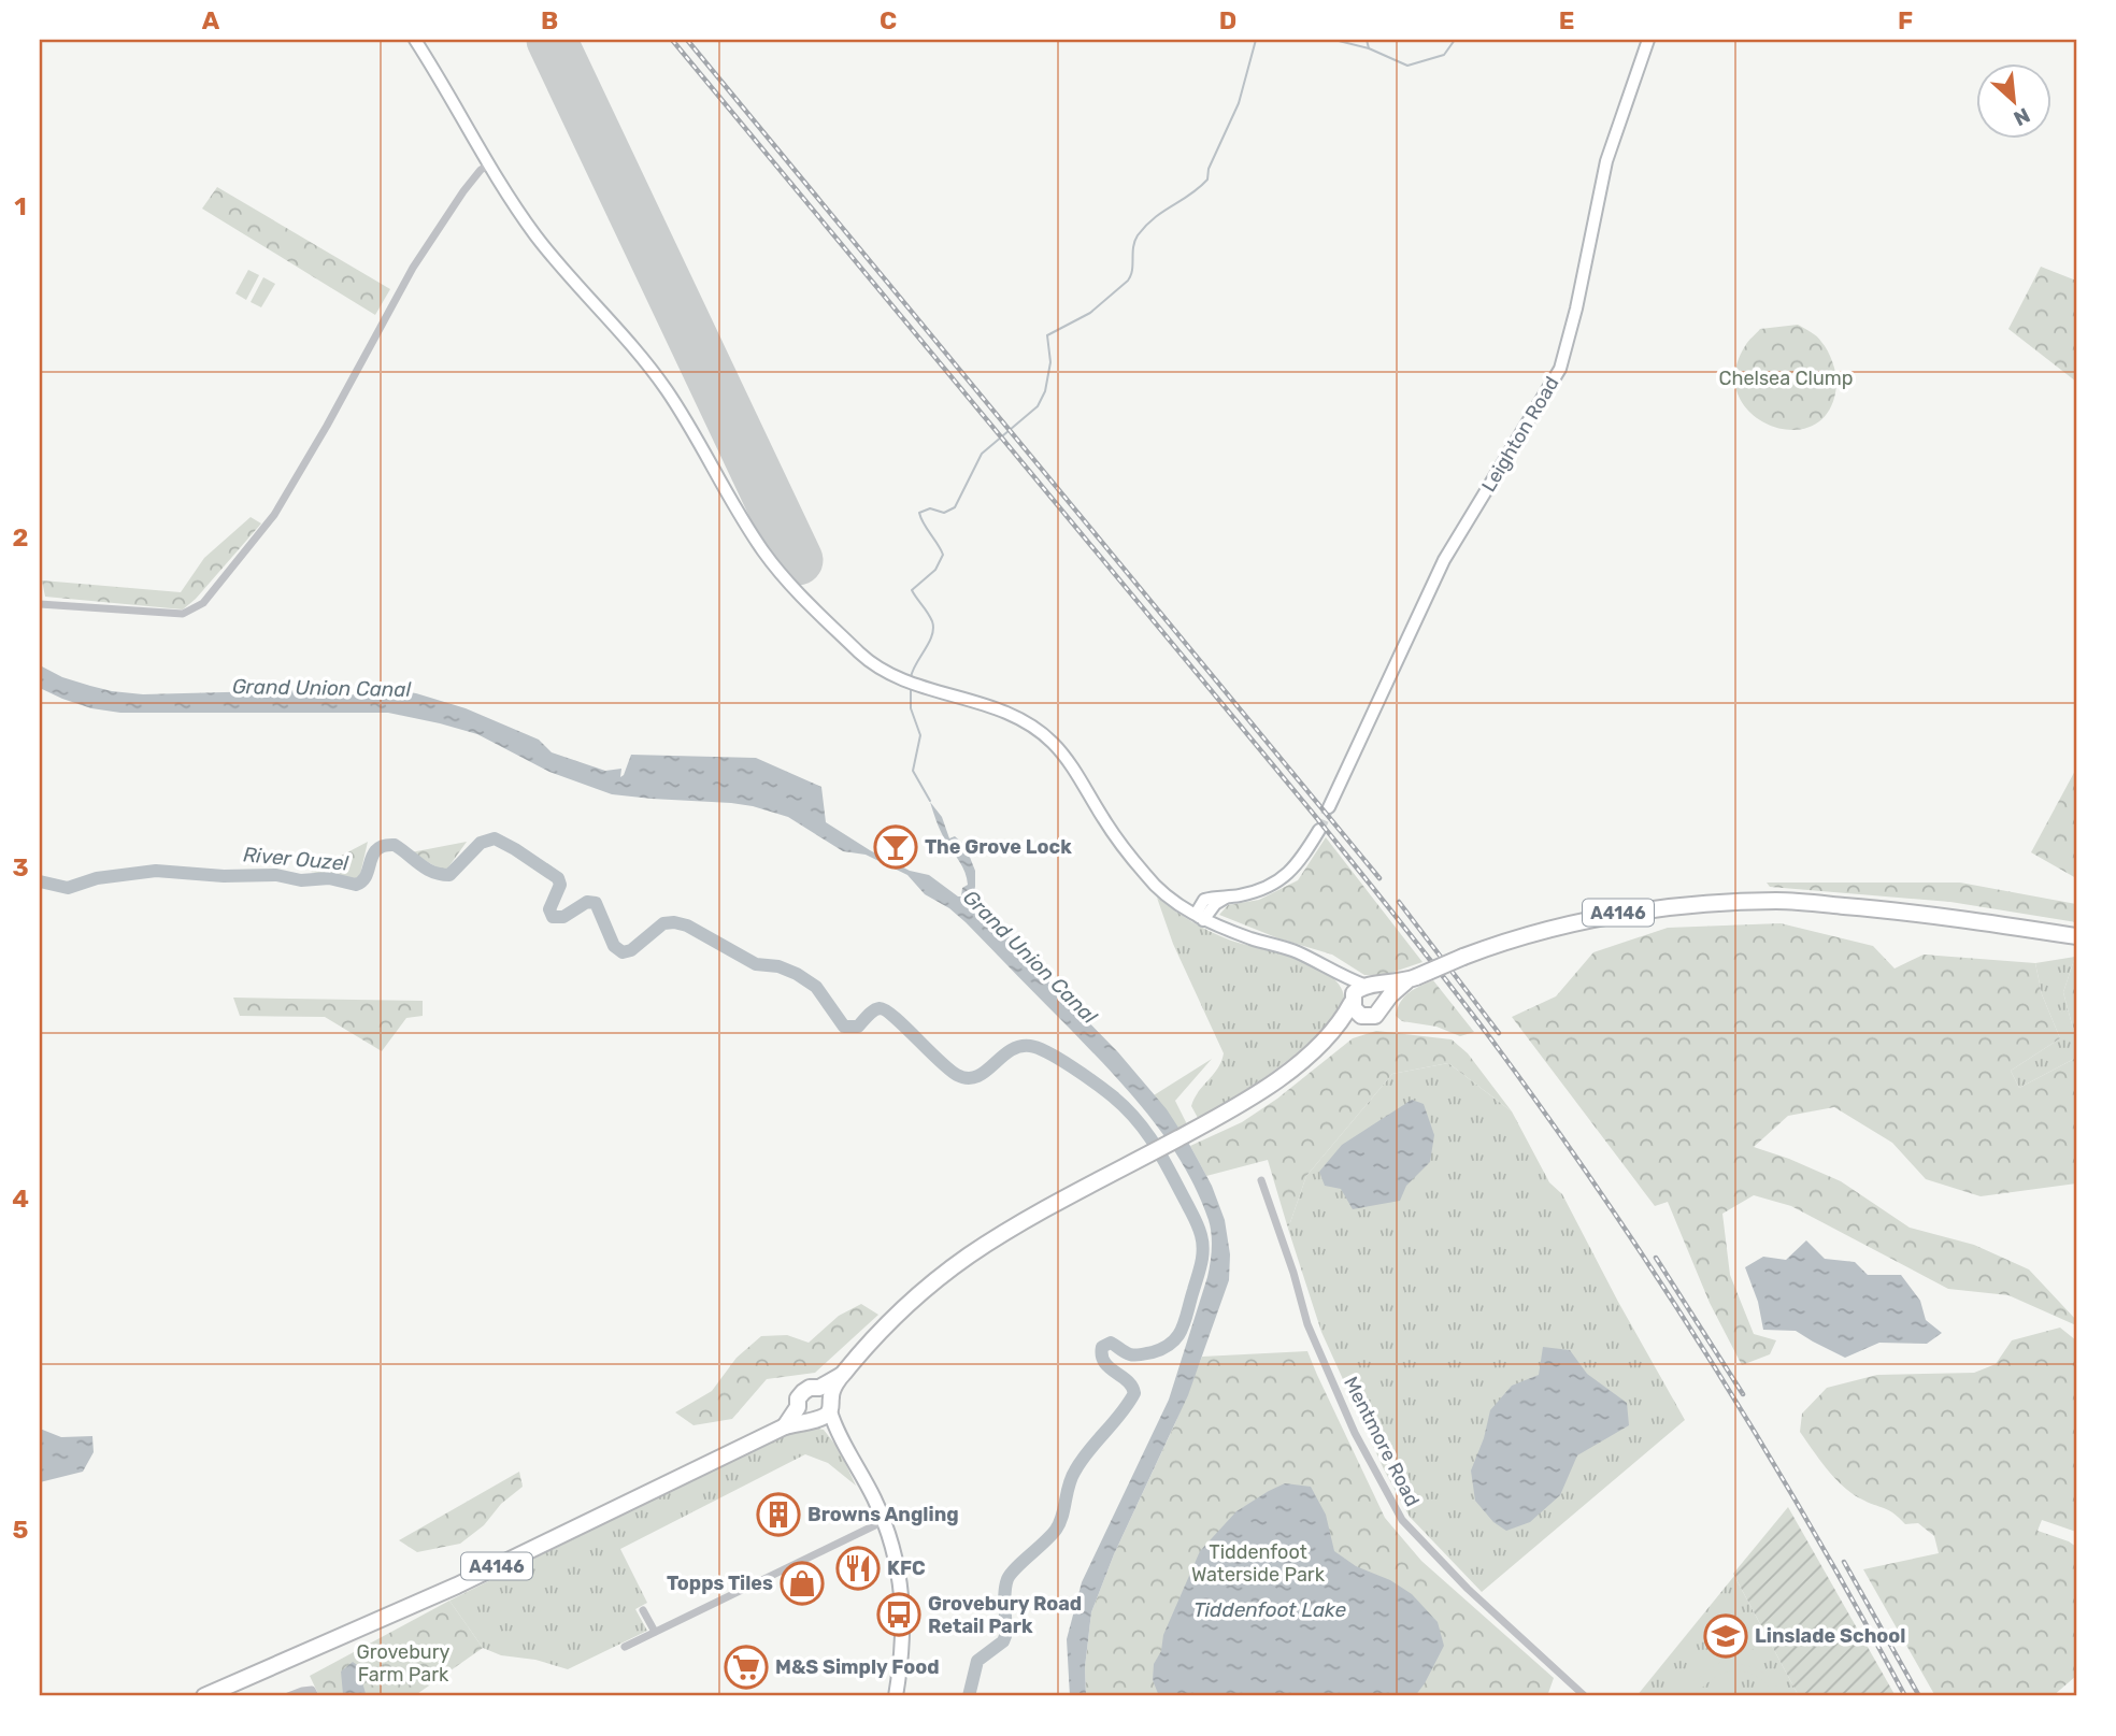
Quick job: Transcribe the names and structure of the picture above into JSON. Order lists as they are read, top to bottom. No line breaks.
{"streets":{"highway":["A4146"],"main road":["Leighton Road"],"street":["Mentmore Road"]},"water":["Grand Union Canal","River Ouzel","Tiddenfoot Lake"],"parks":["Chelsea Clump","Tiddenfoot Waterside Park","Grovebury Farm Park"],"places":{"bar":["The Grove Lock"],"building":["Browns Angling"],"restaurant":["KFC"],"shop":["Topps Tiles"],"bus stop":["Grovebury Road Retail Park"],"school or university":["Linslade School"],"supermarket":["M&S Simply Food"]},"north":"bottom right","grid":{"columns":["A","B","C","D","E","F"],"rows":["1","2","3","4","5"]}}
